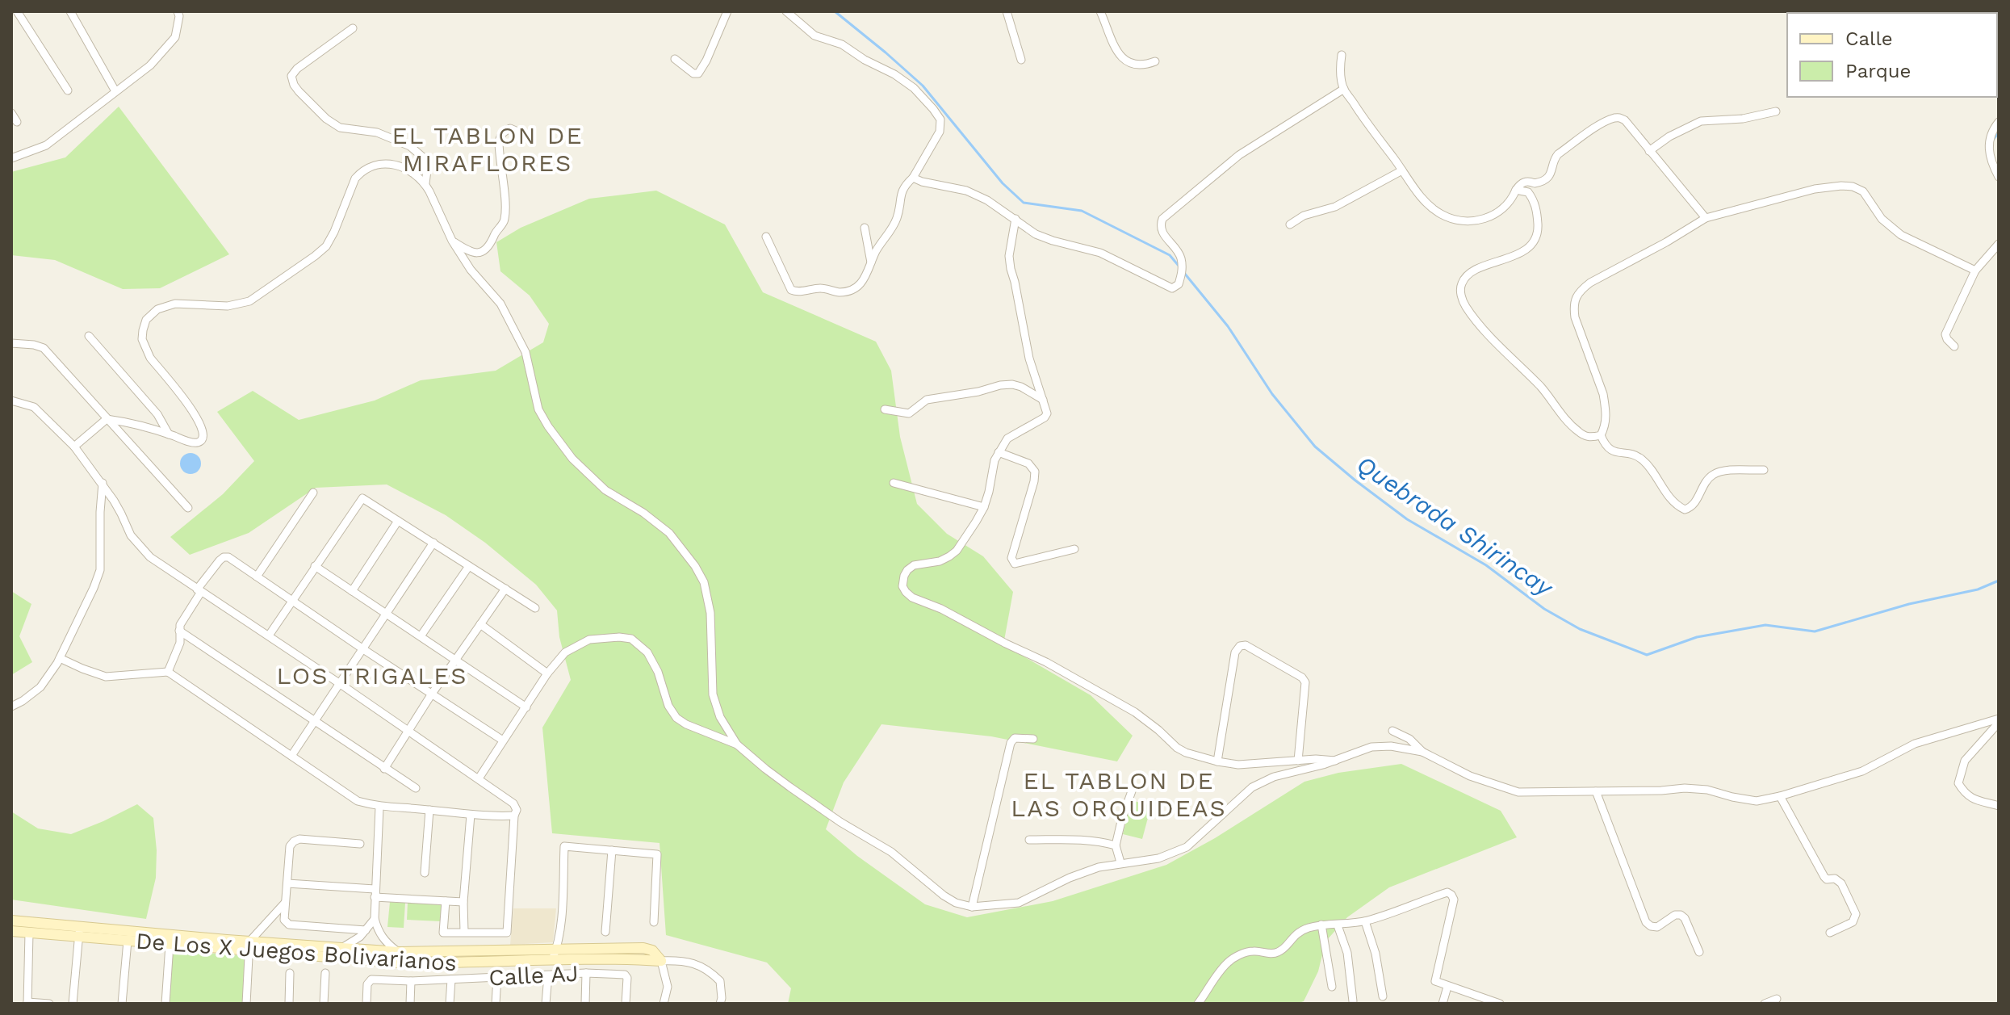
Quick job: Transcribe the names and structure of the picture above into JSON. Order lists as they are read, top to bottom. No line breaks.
{"streets":{"street":["De Los X Juegos Bolivarianos","Calle AJ"]},"districts":["EL TABLON DE MIRAFLORES","LOS TRIGALES","EL TABLON DE LAS ORQUIDEAS"],"water":["Quebrada Shirincay"],"legend":["Calle","Parque"]}
